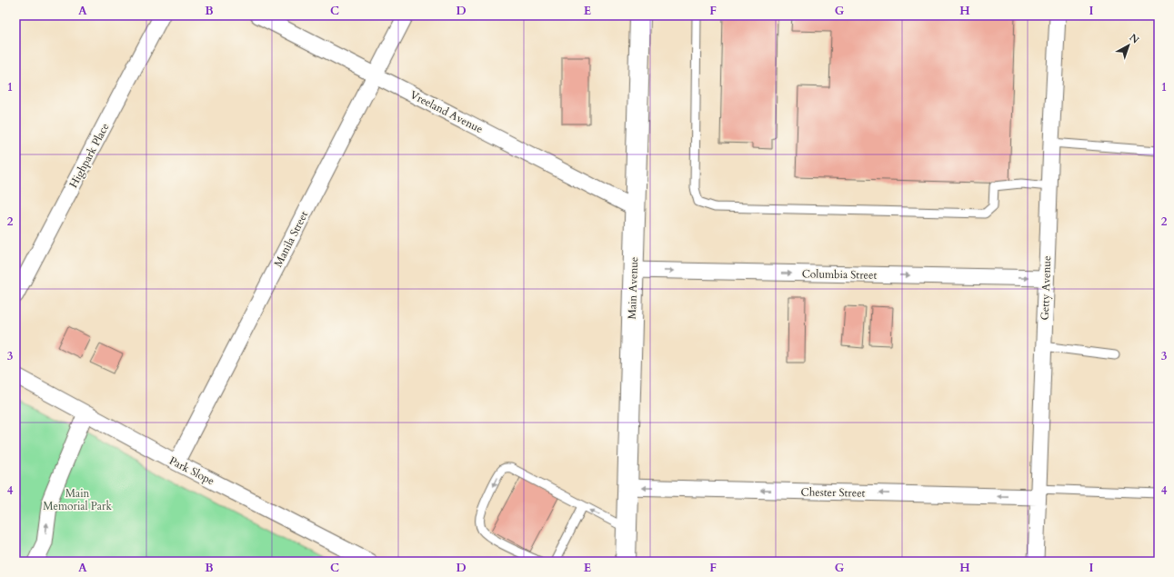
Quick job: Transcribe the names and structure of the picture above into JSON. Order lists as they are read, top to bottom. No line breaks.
{"streets":{"main road":["Main Avenue"],"street":["Vreeland Avenue","Highpark Place","Manila Street","Columbia Street","Getty Avenue","Park Slope","Chester Street"]},"crossings":[["Vreeland Avenue","Manila Street"],["Vreeland Avenue","Main Avenue"],["Manila Street","Park Slope"],["Columbia Street","Main Avenue"],["Columbia Street","Getty Avenue"],["Main Avenue","Chester Street"],["Getty Avenue","Chester Street"]],"one_way":["Columbia Street","Chester Street"],"parks":["Main Memorial Park"],"north":"top right","grid":{"columns":["A","B","C","D","E","F","G","H","I"],"rows":["1","2","3","4"]}}
